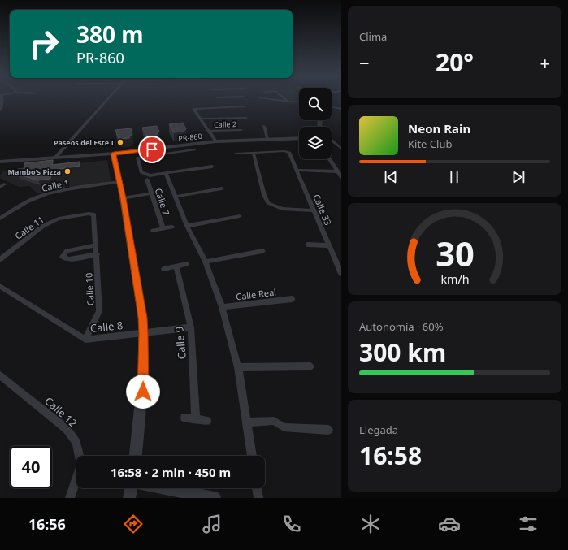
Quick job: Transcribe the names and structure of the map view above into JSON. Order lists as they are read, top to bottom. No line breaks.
{"streets":{"street":["Calle 2","PR-860","Calle 1","Calle 7","Calle 33","Calle 11","Calle 10","Calle Real","Calle 8","Calle 9","Calle 12"]},"crossings":[["Calle 11","Calle 10"],["Calle 10","Calle 8"],["Calle 8","Calle 9"]],"places":["Paseos del Este I","Mambo's Pizza"],"page":{"tile":["Clima",["Autonomía · 60%","300 km"],["Llegada","16:58"]],"turn":["380 m","PR-860"],"heat":["−","20°","+"],"song":["Neon Rain","Kite Club"],"limit":"40","trip":"16:58 · 2 min · 450 m","tabs":"16:56","gauge":["30","km/h"]}}
